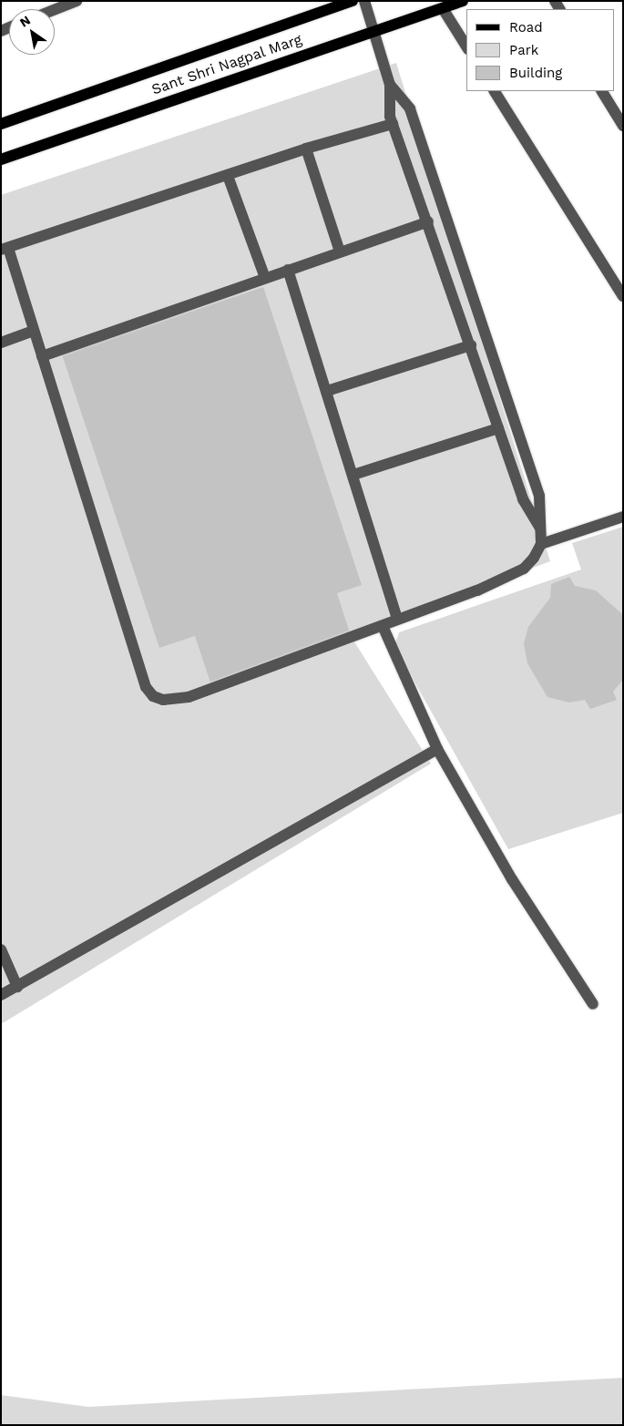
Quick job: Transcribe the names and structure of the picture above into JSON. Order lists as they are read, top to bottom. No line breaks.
{"streets":{"main road":["Sant Shri Nagpal Marg"]},"legend":["Road","Park","Building"],"north":"top left"}
